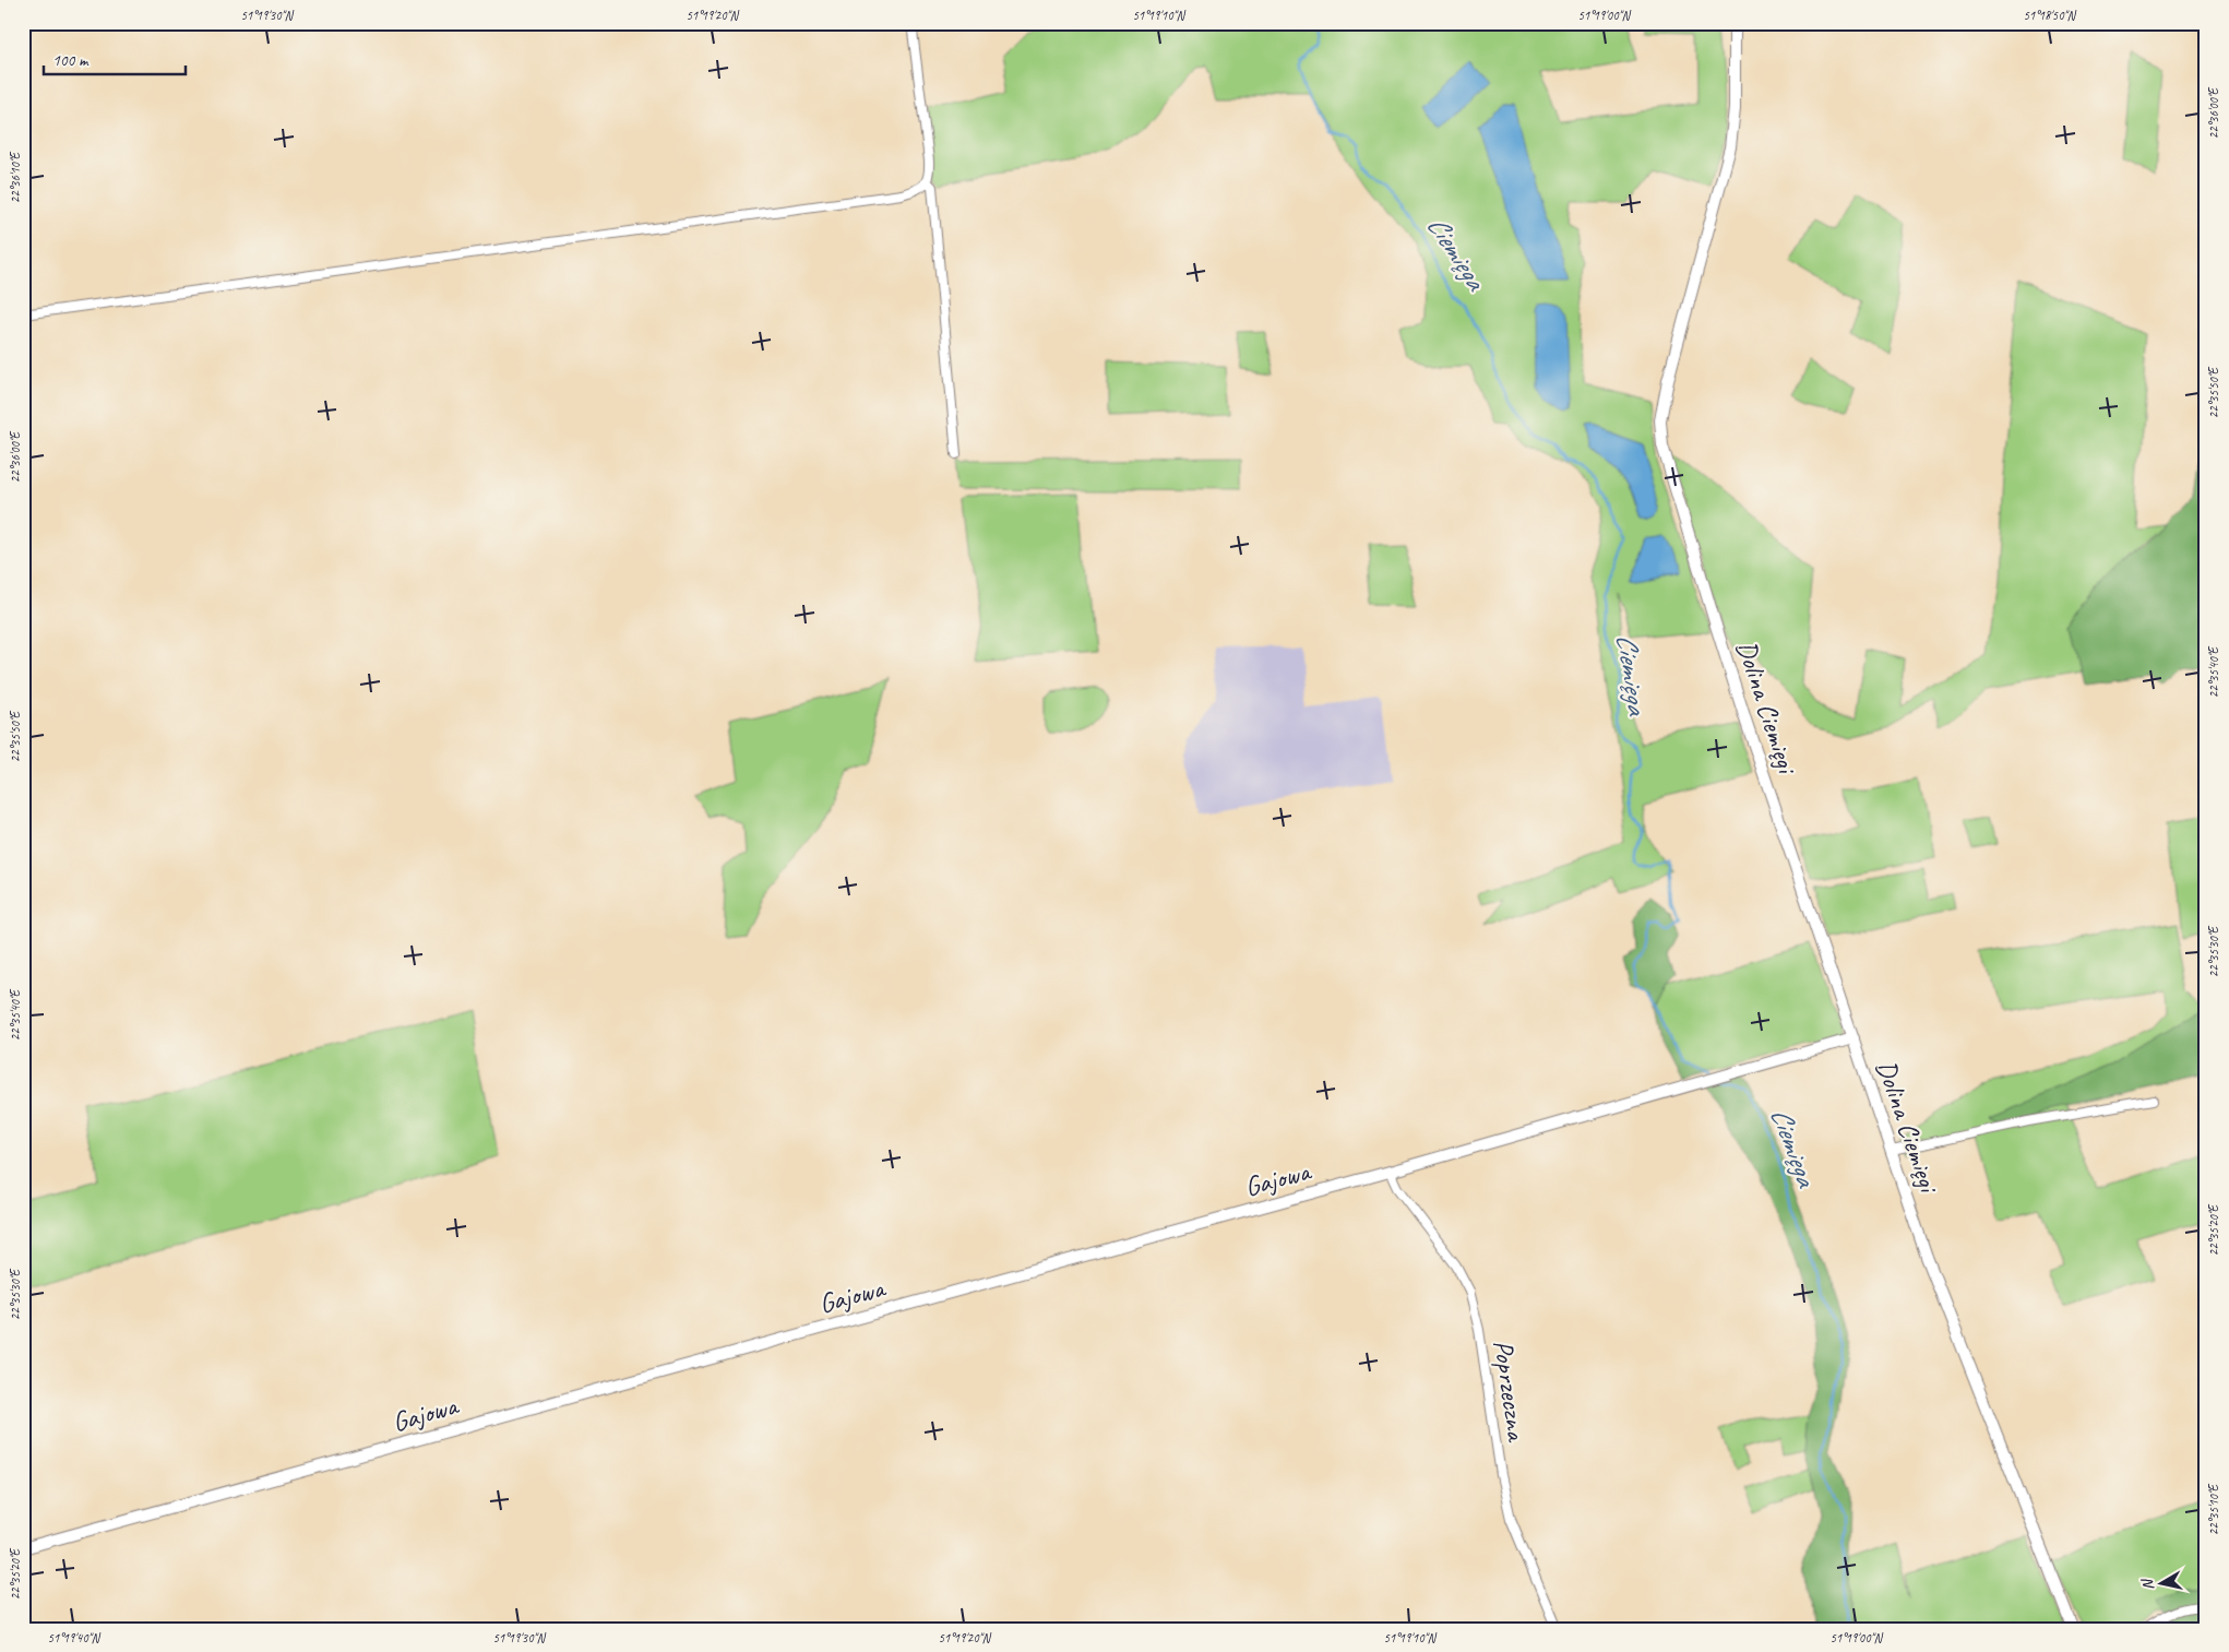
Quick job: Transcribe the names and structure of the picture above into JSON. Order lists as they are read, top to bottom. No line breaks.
{"streets":{"street":["Dolina Ciemięgi","Gajowa","Poprzeczna"]},"crossings":[["Dolina Ciemięgi","Gajowa"],["Gajowa","Poprzeczna"]],"water":["Ciemięga"],"scale_bar":"100 m","north":"left","coordinates":["51°19'30\"N","51°19'20\"N","51°19'10\"N","51°19'00\"N","51°18'50\"N","22°36'00\"E","22°36'10\"E","22°35'50\"E","22°35'40\"E","22°35'30\"E","22°35'20\"E","22°35'10\"E","51°19'40\"N"]}
